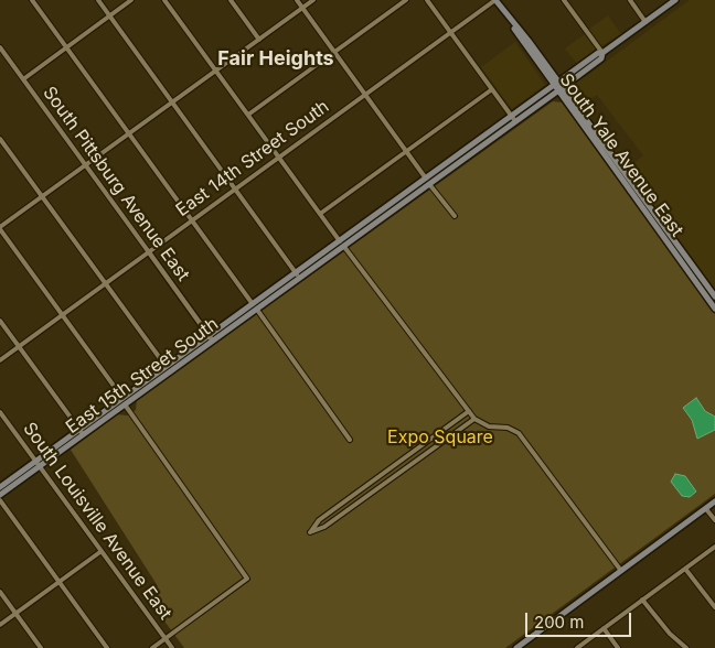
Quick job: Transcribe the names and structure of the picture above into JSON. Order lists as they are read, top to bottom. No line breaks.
{"streets":{"main road":["South Yale Avenue East","East 15th Street South"],"street":["East 14th Street South","South Pittsburg Avenue East","South Louisville Avenue East"]},"crossings":[["South Yale Avenue East","East 14th Street South"],["East 14th Street South","South Pittsburg Avenue East"],["South Pittsburg Avenue East","East 15th Street South"],["East 15th Street South","South Louisville Avenue East"]],"districts":["Fair Heights"],"parks":["Expo Square"],"scale_bar":"200 m"}
